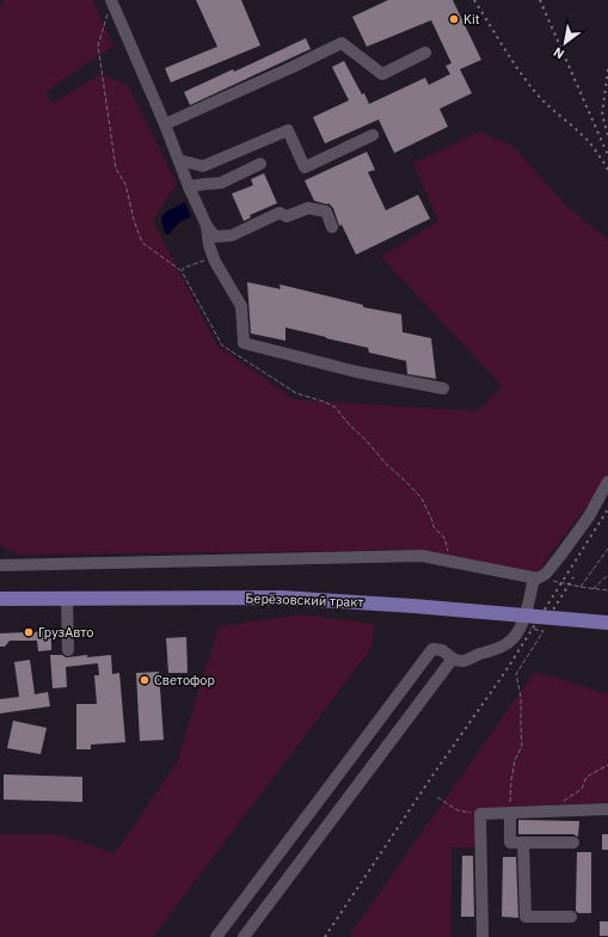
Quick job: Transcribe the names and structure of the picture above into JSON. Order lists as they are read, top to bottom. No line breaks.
{"streets":{"main road":["Берёзовский тракт"]},"places":["Kit","ГрузАвто","Светофор"],"north":"bottom left"}
